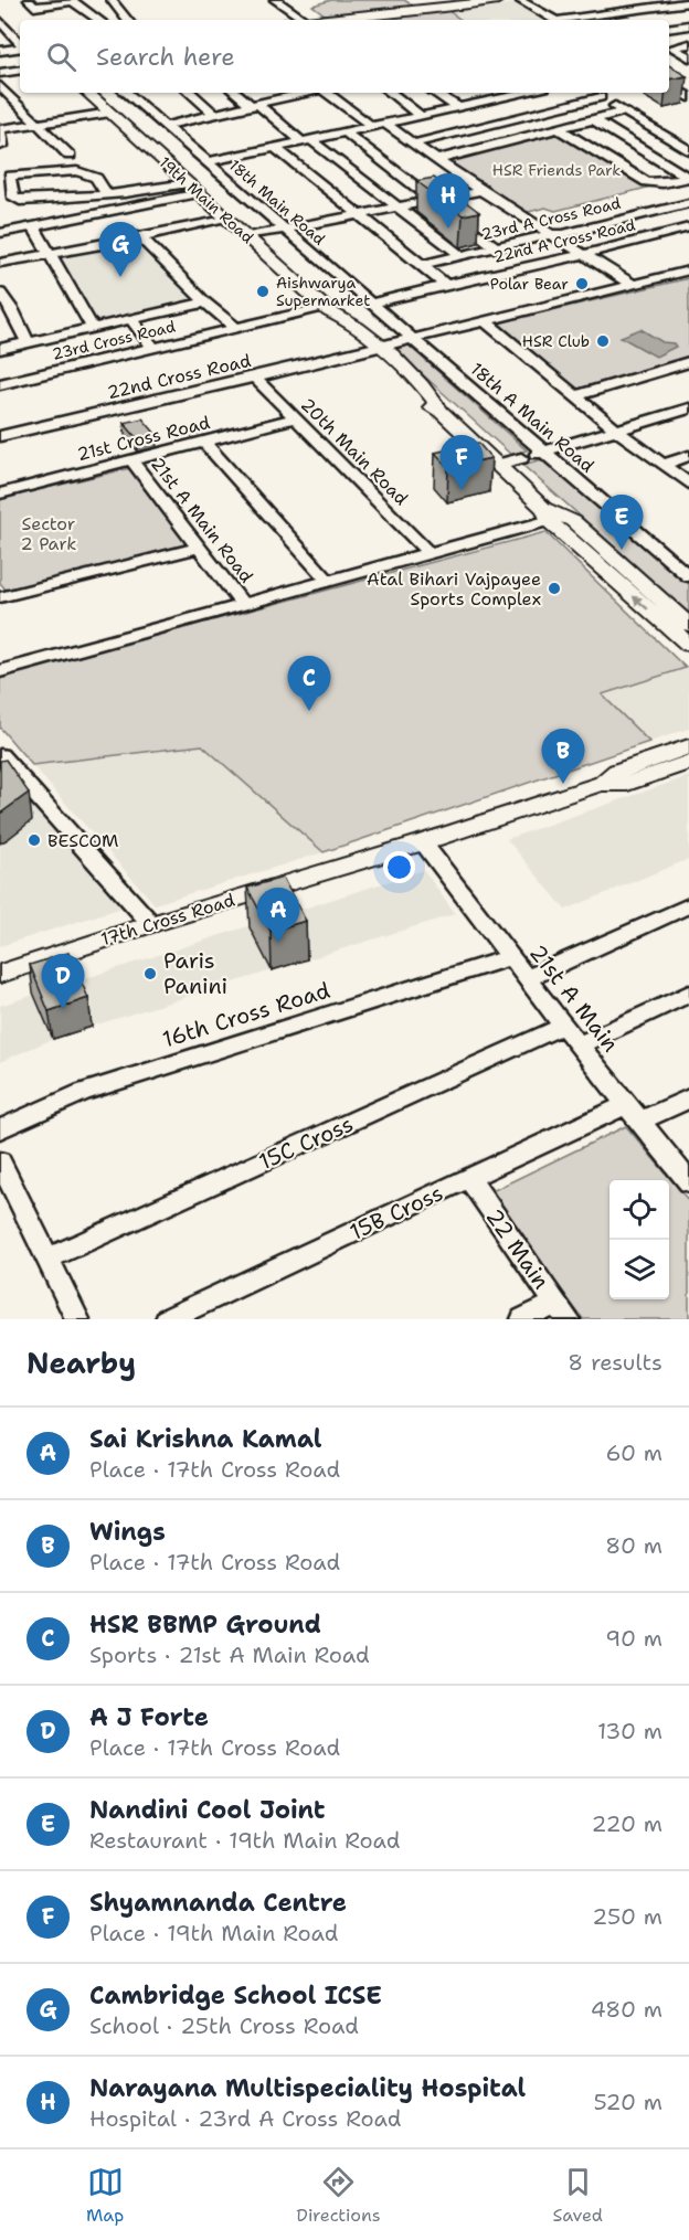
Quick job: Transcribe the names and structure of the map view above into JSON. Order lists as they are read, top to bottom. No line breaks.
{"streets":{"main road":["19th Main Road","17th Cross Road"],"street":["18th Main Road","23rd A Cross Road","22nd A Cross Road","23rd Cross Road","22nd Cross Road","18th A Main Road","21st Cross Road","20th Main Road","21st A Main Road","21st A Main","16th Cross Road","15C Cross","15B Cross","22 Main"]},"crossings":[["19th Main Road","23rd Cross Road"],["19th Main Road","22nd Cross Road"],["18th Main Road","22nd A Cross Road"],["18th Main Road","22nd Cross Road"],["18th Main Road","18th A Main Road"],["22nd Cross Road","18th A Main Road"],["22nd Cross Road","20th Main Road"],["21st Cross Road","20th Main Road"],["21st Cross Road","21st A Main Road"],["17th Cross Road","21st A Main"],["21st A Main","16th Cross Road"],["21st A Main","15C Cross"],["21st A Main","15B Cross"],["15B Cross","22 Main"]],"parks":["HSR Friends Park","Sector 2 Park"],"places":["Polar Bear","Aishwarya Supermarket","HSR Club","Atal Bihari Vajpayee Sports Complex","BESCOM","Paris Panini"],"page":{"search":"Search here","pins":["H","G","F","E","C","B","A","D"],"heading":["Nearby","8 results"],"list":[{"mark":"A","name":"Sai Krishna Kamal","note":"Place · 17th Cross Road","value":"60 m"},{"mark":"B","name":"Wings","note":"Place · 17th Cross Road","value":"80 m"},{"mark":"C","name":"HSR BBMP Ground","note":"Sports · 21st A Main Road","value":"90 m"},{"mark":"D","name":"A J Forte","note":"Place · 17th Cross Road","value":"130 m"},{"mark":"E","name":"Nandini Cool Joint","note":"Restaurant · 19th Main Road","value":"220 m"},{"mark":"F","name":"Shyamnanda Centre","note":"Place · 19th Main Road","value":"250 m"},{"mark":"G","name":"Cambridge School ICSE","note":"School · 25th Cross Road","value":"480 m"},{"mark":"H","name":"Narayana Multispeciality Hospital","note":"Hospital · 23rd A Cross Road","value":"520 m"}],"nav":["Map","Directions","Saved"]}}
